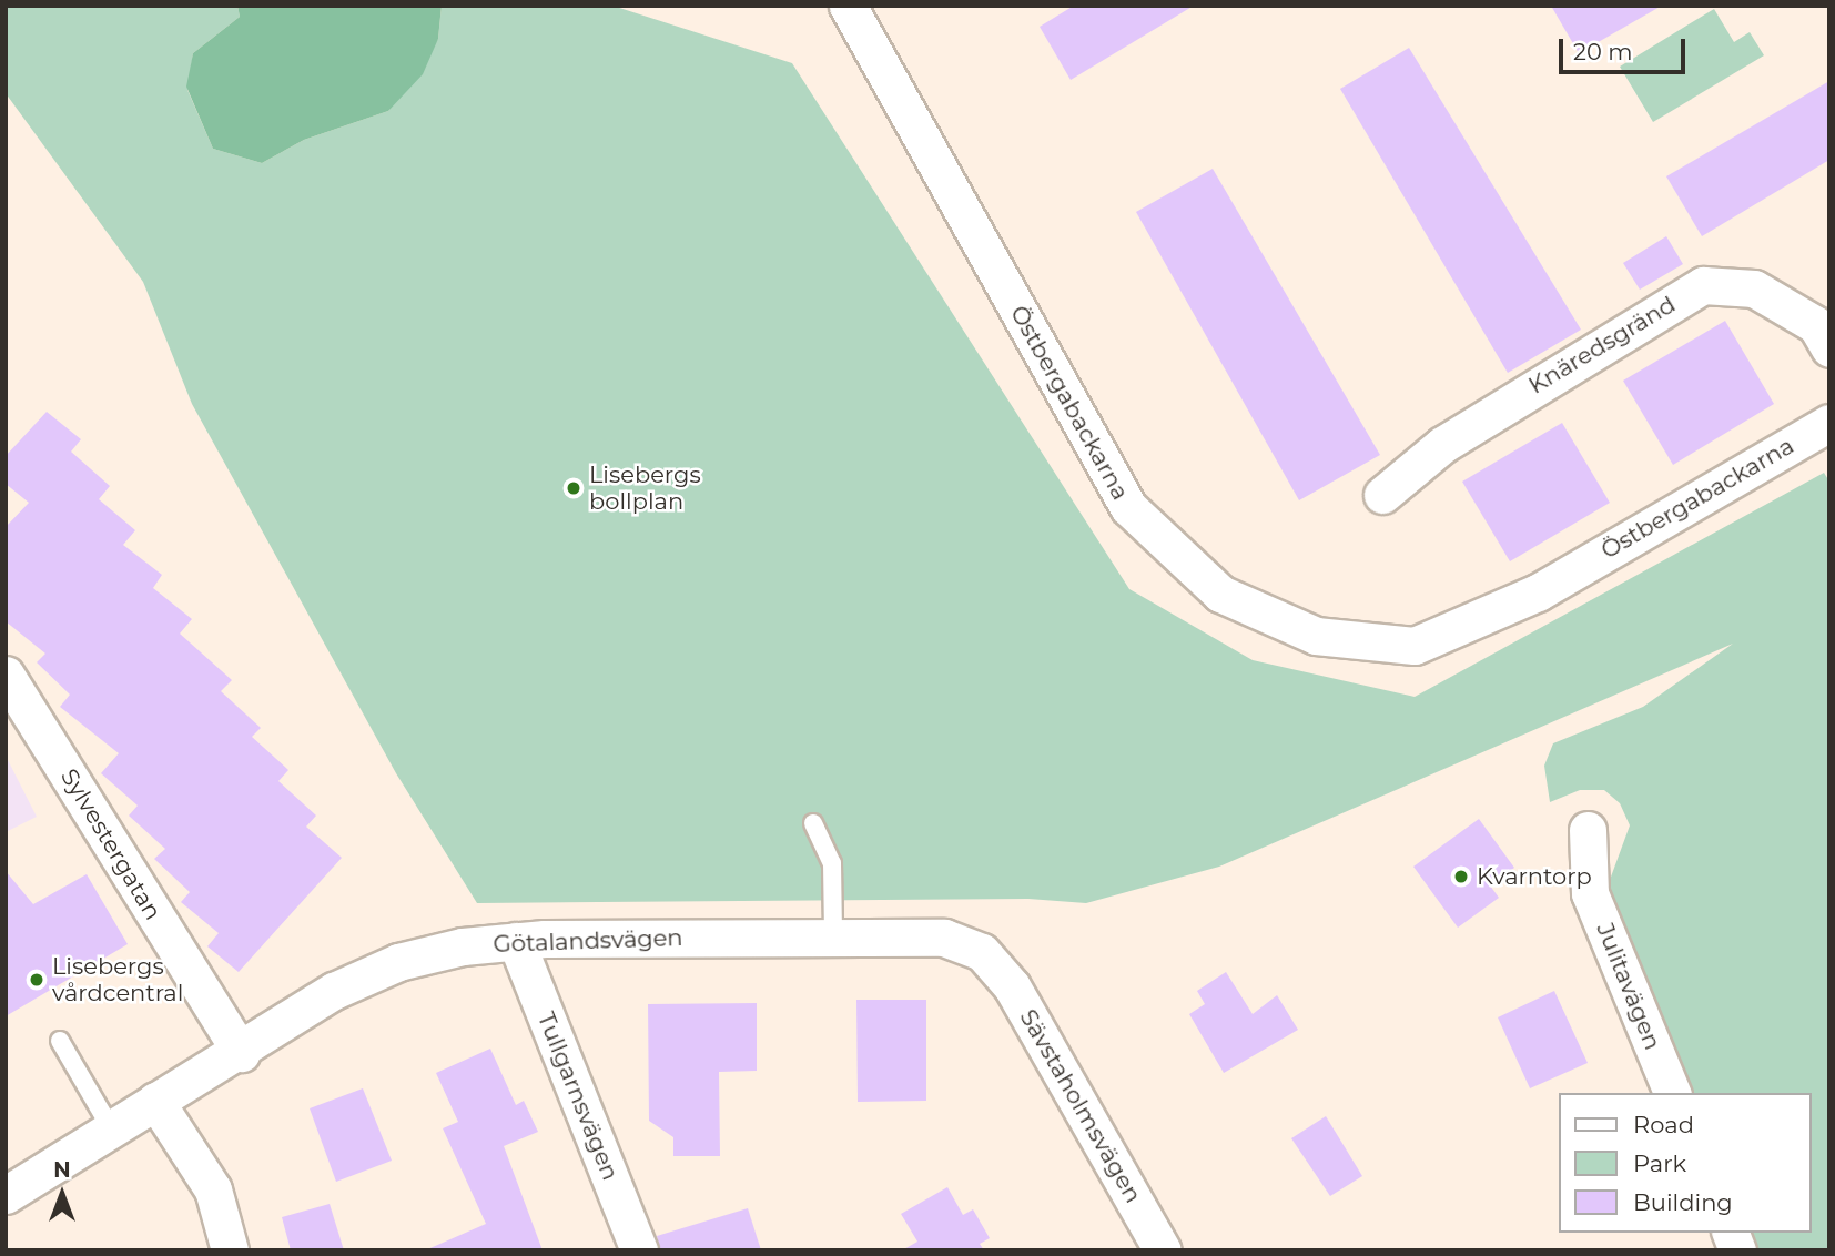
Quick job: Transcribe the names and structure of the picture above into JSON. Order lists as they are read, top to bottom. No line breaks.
{"streets":{"street":["Knäredsgränd","Östbergabackarna","Sylvestergatan","Götalandsvägen","Julitavägen","Tullgarnsvägen","Sävstaholmsvägen"]},"crossings":[["Sylvestergatan","Götalandsvägen"],["Götalandsvägen","Tullgarnsvägen"],["Götalandsvägen","Sävstaholmsvägen"]],"places":["Lisebergs bollplan","Kvarntorp","Lisebergs vårdcentral"],"legend":["Road","Park","Building"],"scale_bar":"20 m","north":"top"}
